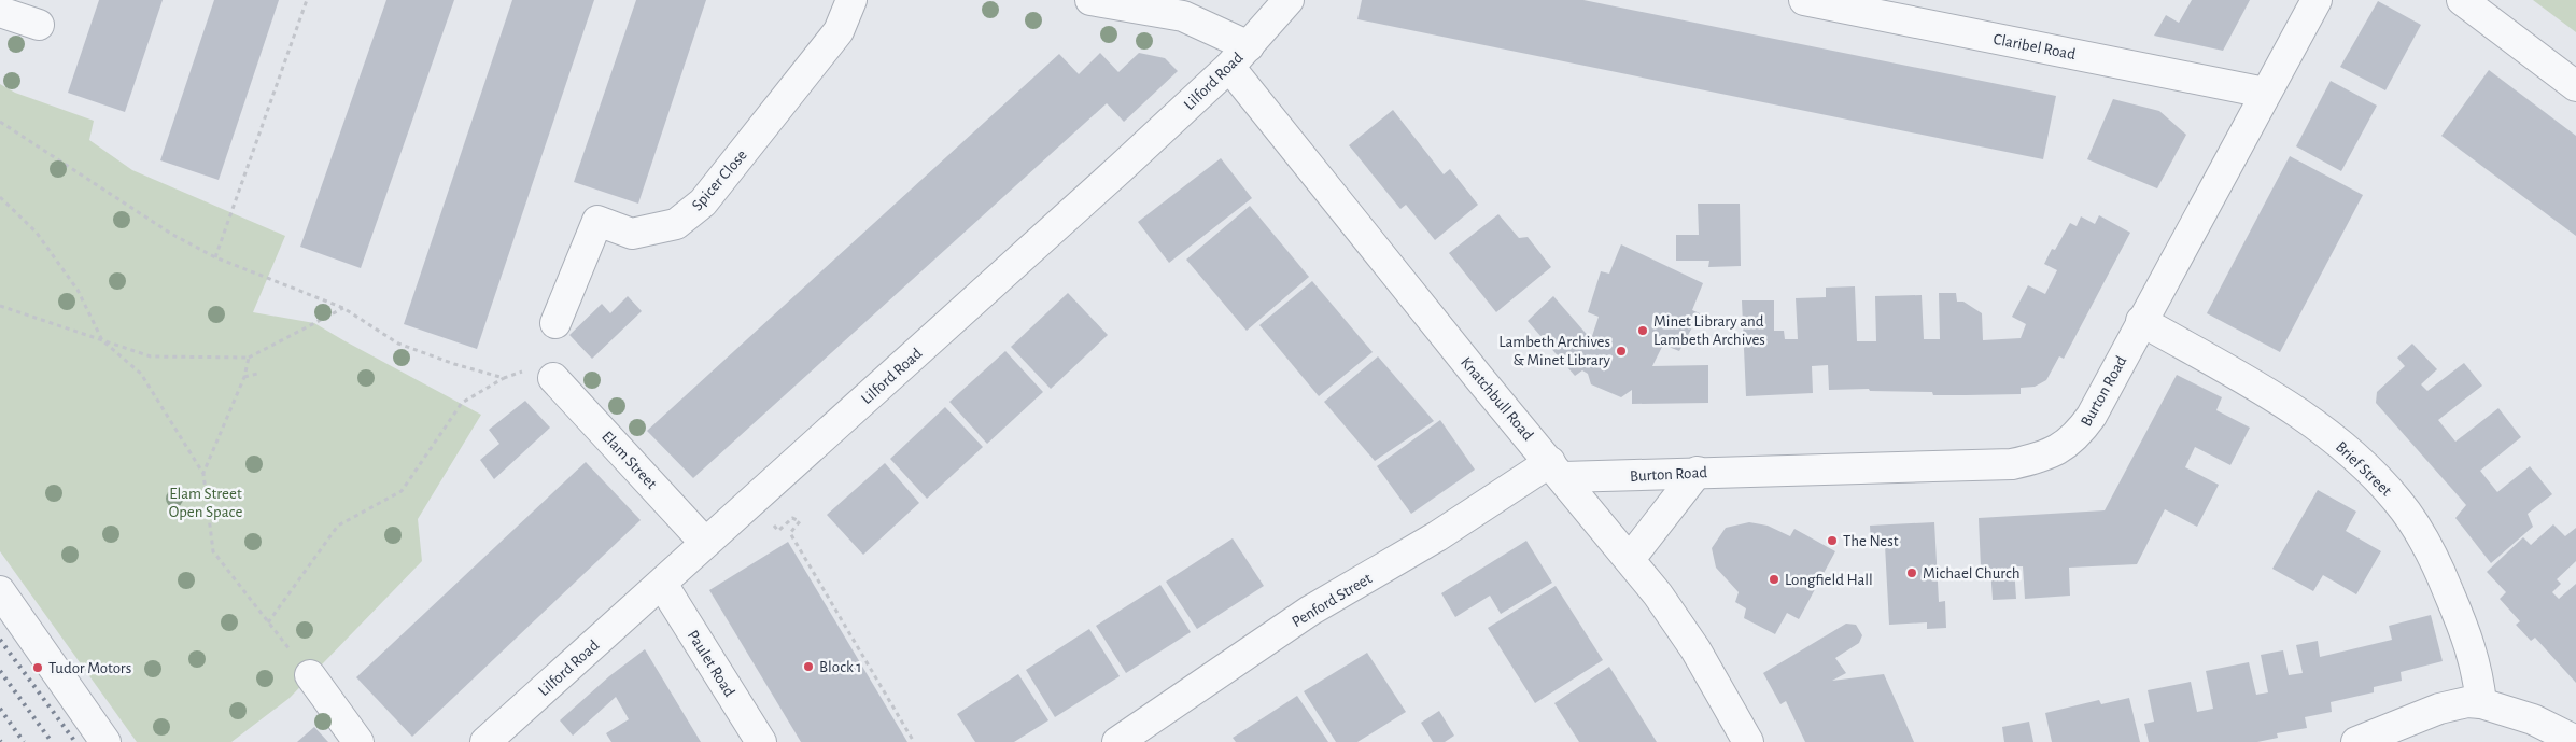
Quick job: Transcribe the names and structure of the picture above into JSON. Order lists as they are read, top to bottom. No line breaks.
{"streets":{"street":["Claribel Road","Lilford Road","Spicer Close","Burton Road","Knatchbull Road","Elam Street","Brief Street","Penford Street","Paulet Road"]},"crossings":[["Claribel Road","Burton Road"],["Lilford Road","Knatchbull Road"],["Lilford Road","Elam Street"],["Lilford Road","Paulet Road"],["Burton Road","Knatchbull Road"],["Burton Road","Brief Street"],["Burton Road","Penford Street"],["Knatchbull Road","Penford Street"]],"parks":["Elam Street Open Space"],"places":["Minet Library and Lambeth Archives","Lambeth Archives & Minet Library","The Nest","Michael Church","Longfield Hall","Block 1","Tudor Motors"]}
